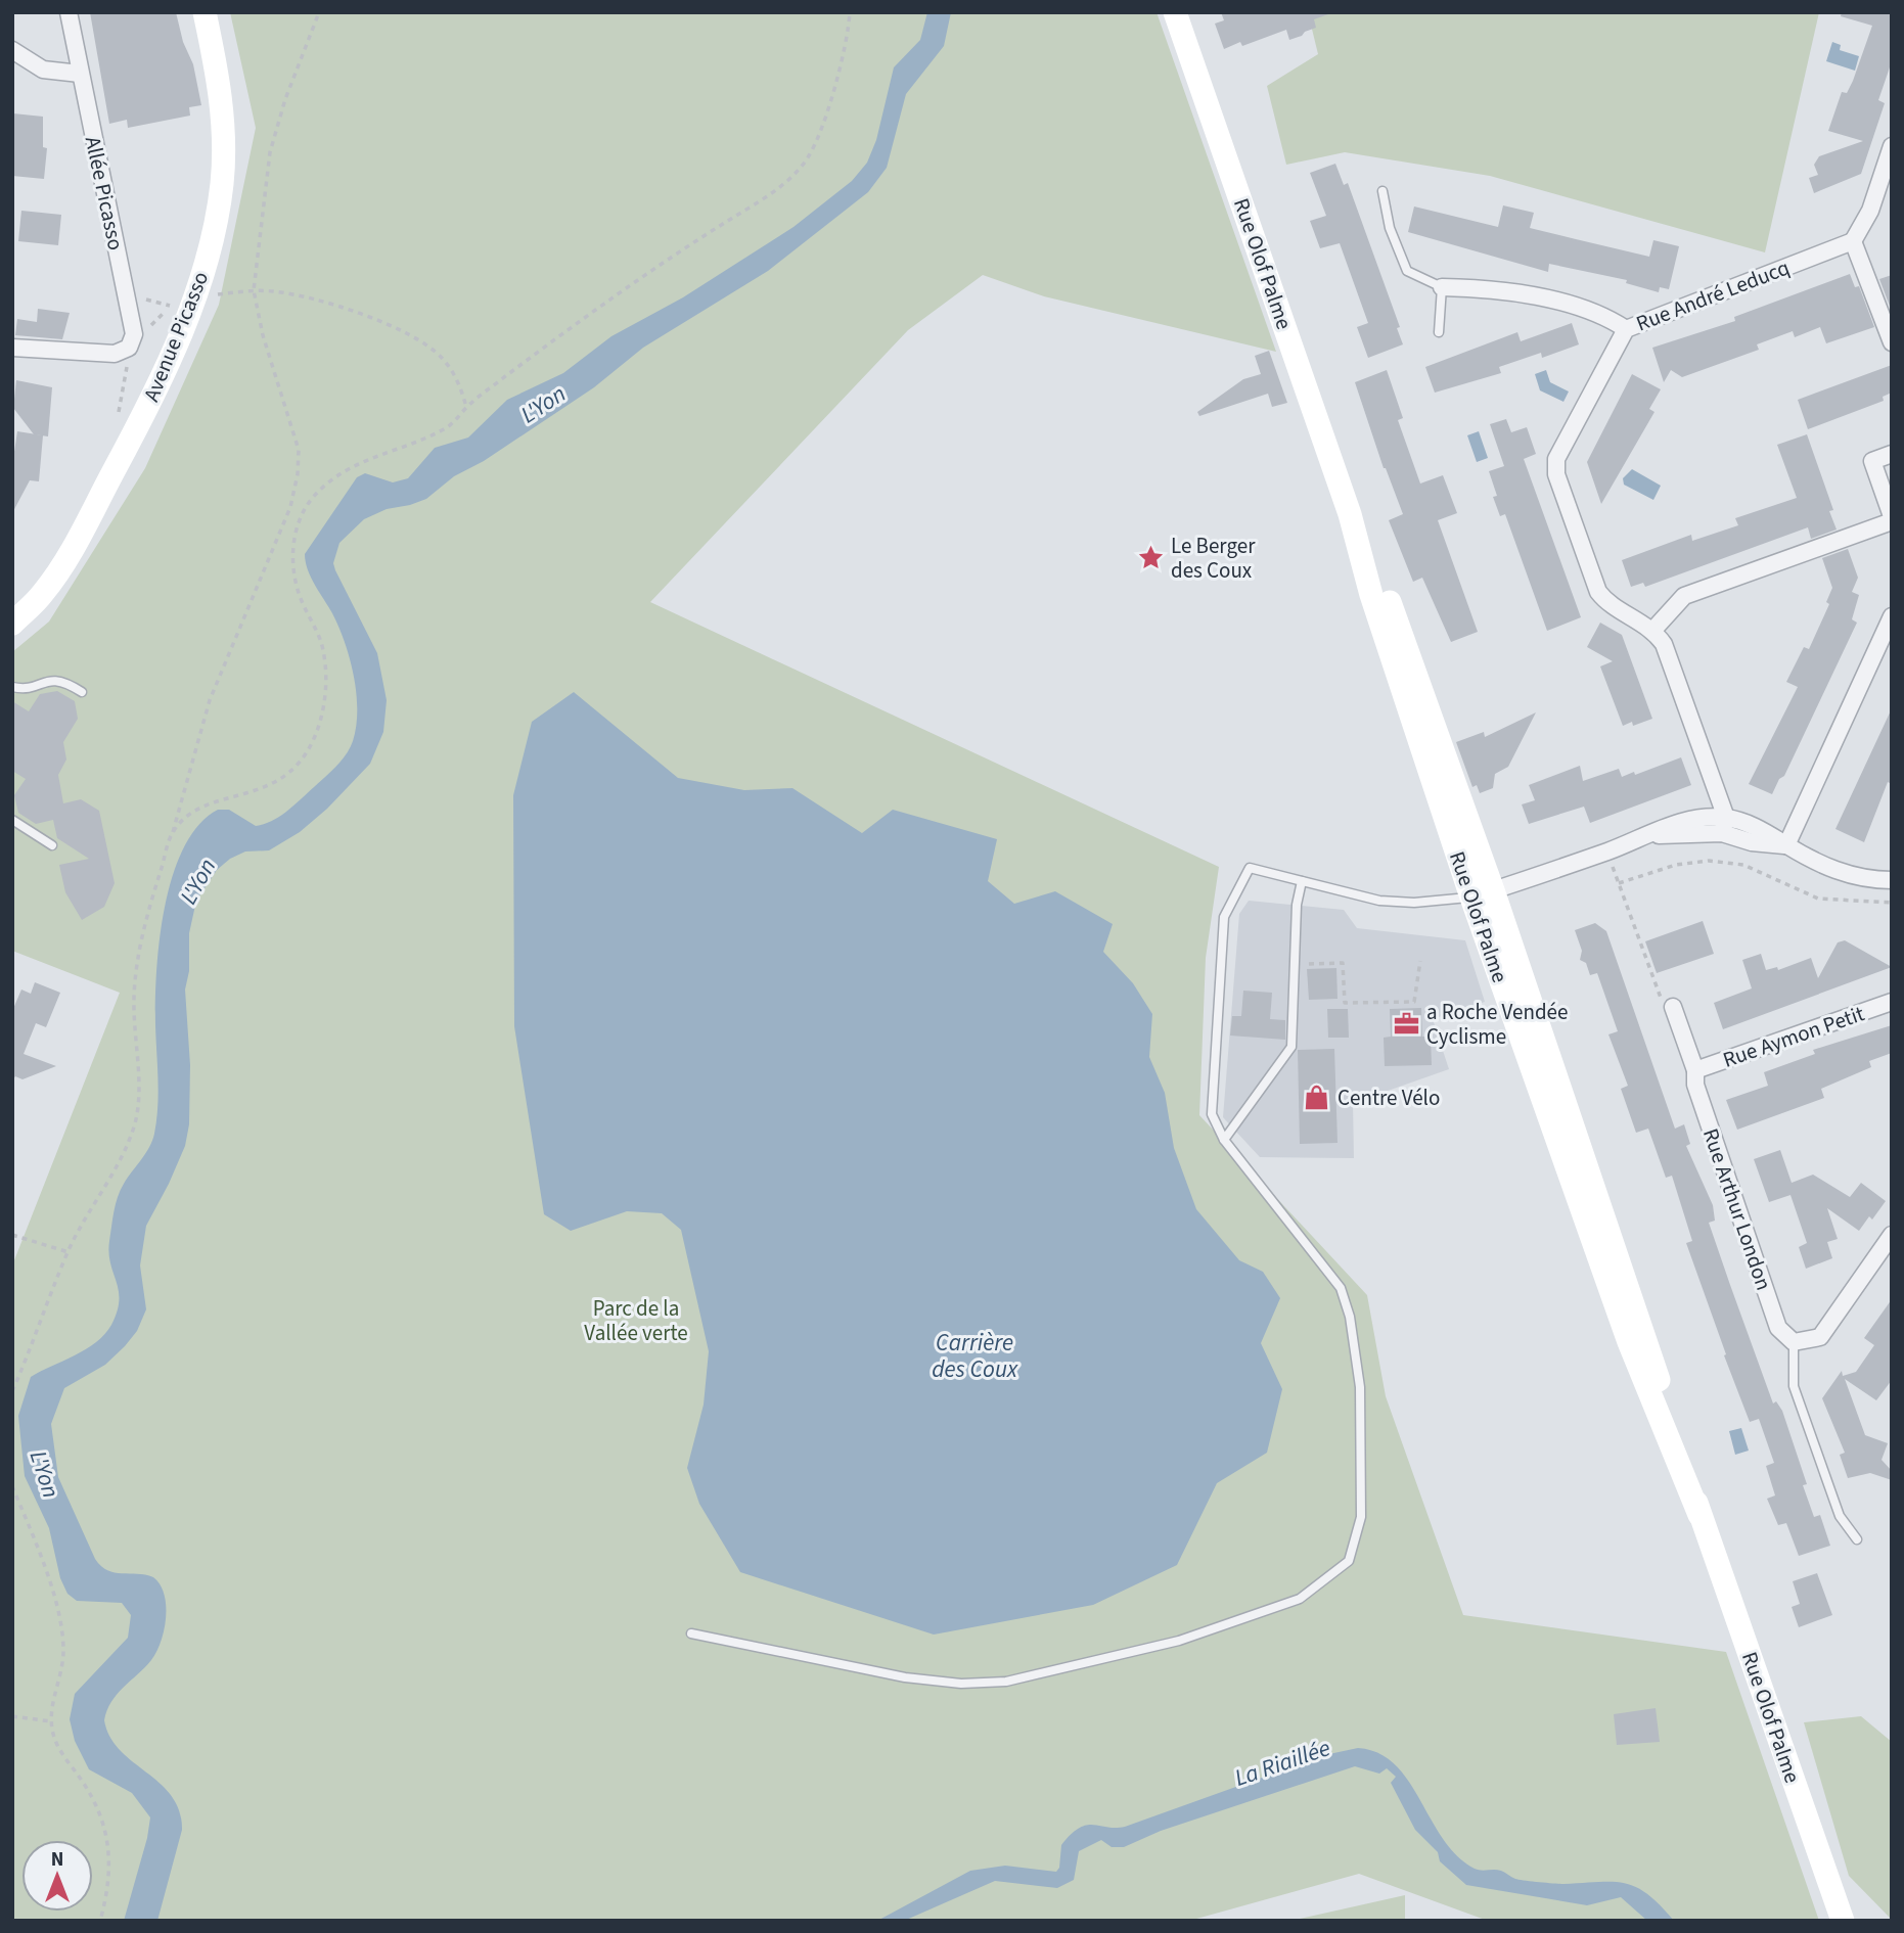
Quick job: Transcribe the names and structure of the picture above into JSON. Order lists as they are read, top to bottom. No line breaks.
{"streets":{"main road":["Rue Olof Palme","Avenue Picasso"],"street":["Allée Picasso","Rue André Leducq","Rue Aymon Petit","Rue Arthur London"]},"crossings":[["Rue Aymon Petit","Rue Arthur London"]],"water":["L'Yon","Carrière des Coux","La Riaillée"],"parks":["Parc de la Vallée verte"],"places":{"place":["Le Berger des Coux"],"office":["a Roche Vendée Cyclisme"],"shop":["Centre Vélo"]},"north":"top"}
